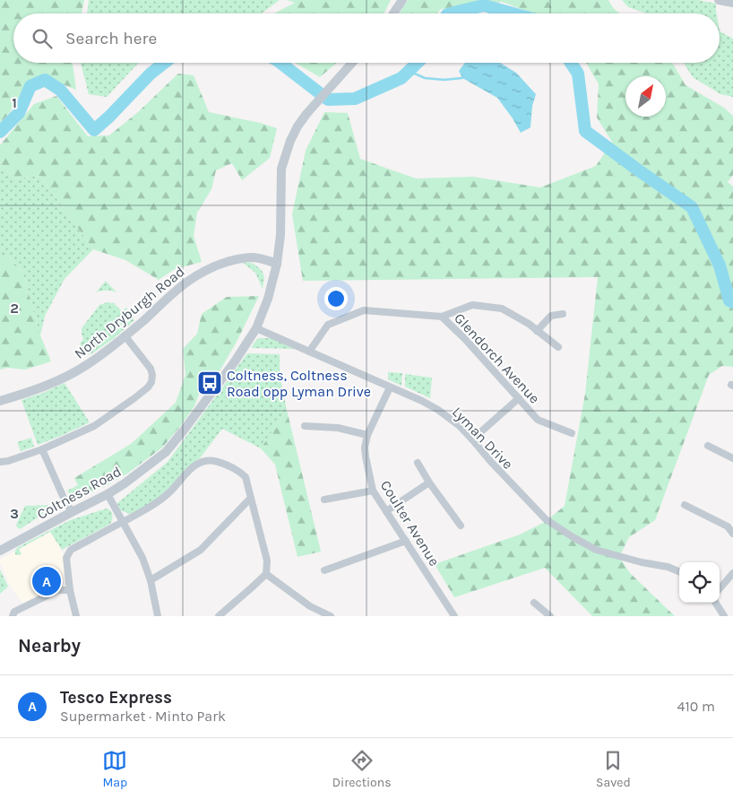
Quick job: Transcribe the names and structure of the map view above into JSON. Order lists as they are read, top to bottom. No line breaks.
{"streets":{"street":["North Dryburgh Road","Glendorch Avenue","Lyman Drive","Coltness Road","Coulter Avenue"]},"crossings":[["North Dryburgh Road","Coltness Road"],["Glendorch Avenue","Lyman Drive"],["Lyman Drive","Coltness Road"],["Lyman Drive","Coulter Avenue"]],"places":{"bus stop":["Coltness, Coltness Road opp Lyman Drive"]},"north":"top right","page":{"search":"Search here","pins":"A","heading":"Nearby","list":[{"mark":"A","name":"Tesco Express","note":"Supermarket · Minto Park","value":"410 m"}],"nav":["Map","Directions","Saved"]},"grid":{"rows":["1","2","3"]}}
